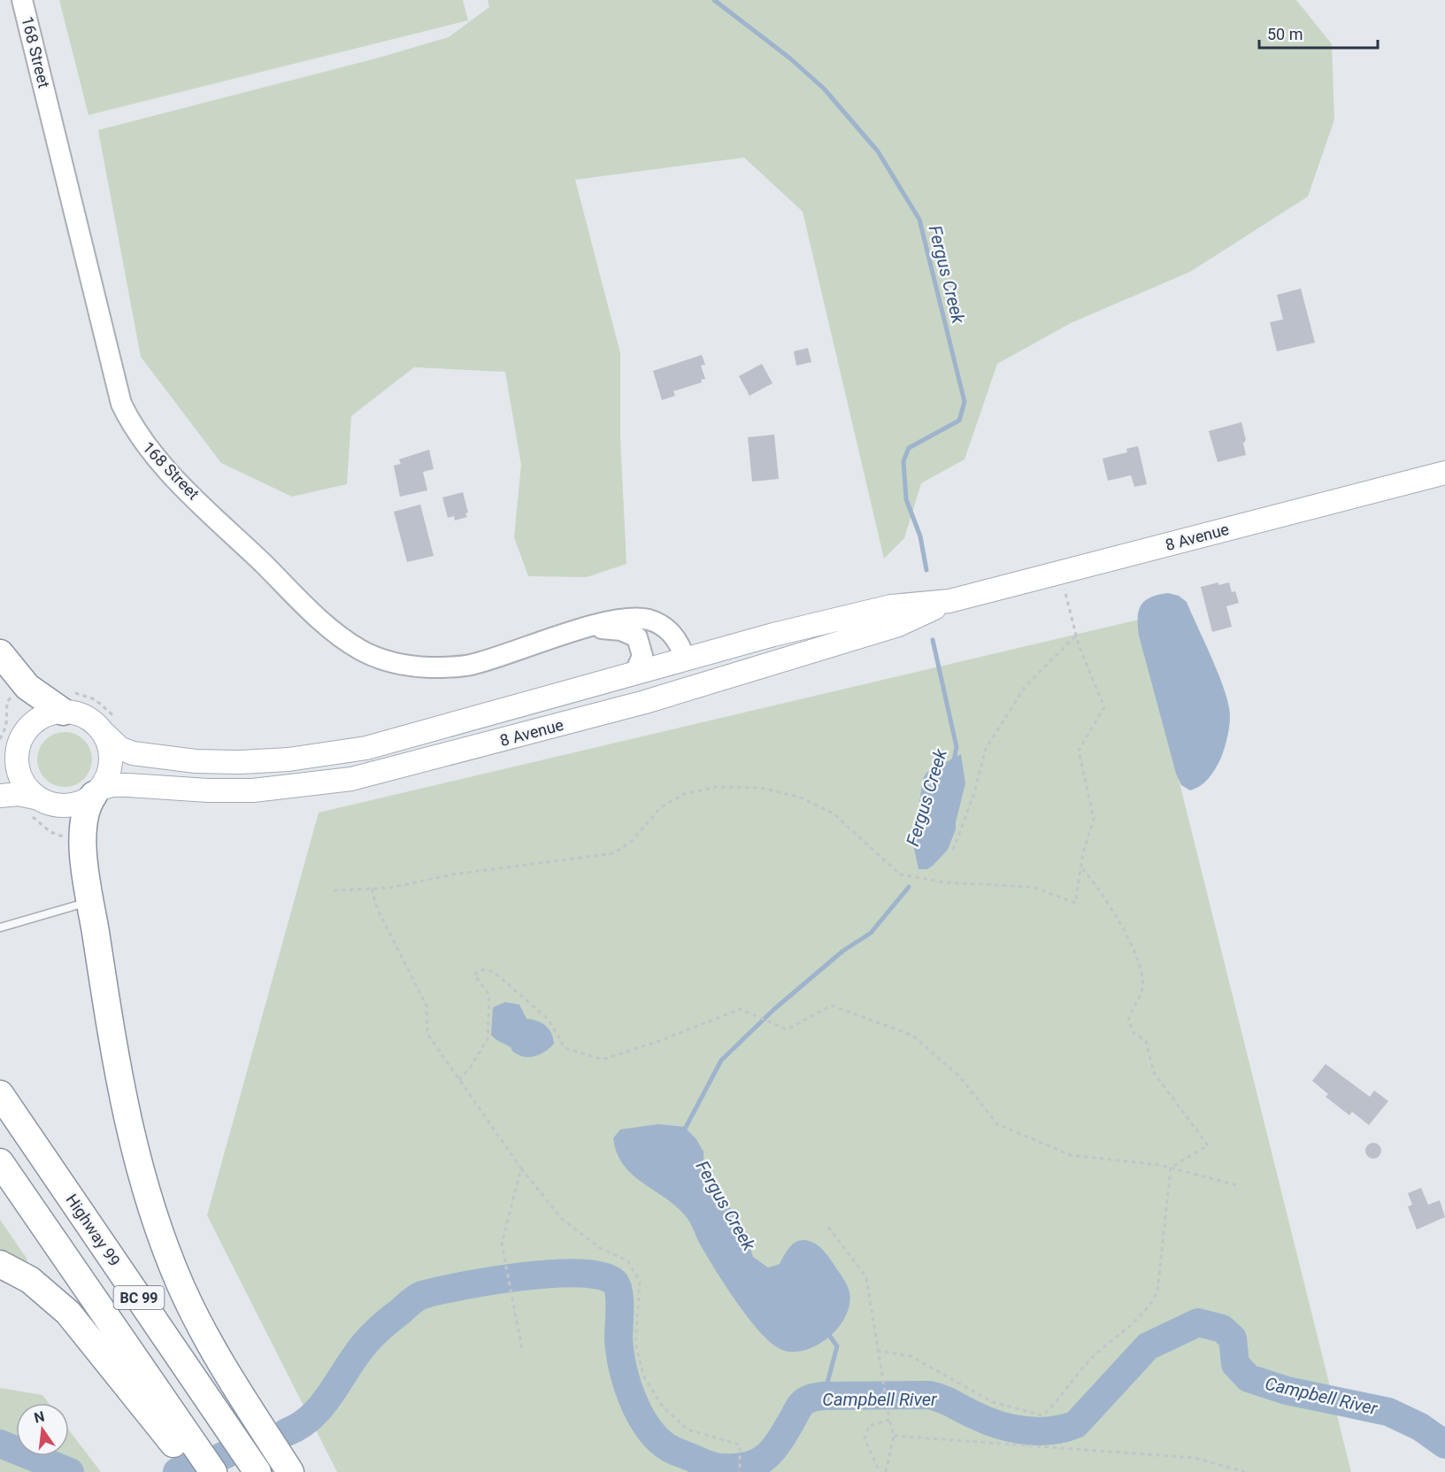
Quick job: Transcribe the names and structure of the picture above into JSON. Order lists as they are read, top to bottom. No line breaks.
{"streets":{"highway":["Highway 99","BC 99"],"main road":["168 Street","8 Avenue"]},"crossings":[["168 Street","8 Avenue"]],"water":["Fergus Creek","Campbell River"],"scale_bar":"50 m","north":"top"}
